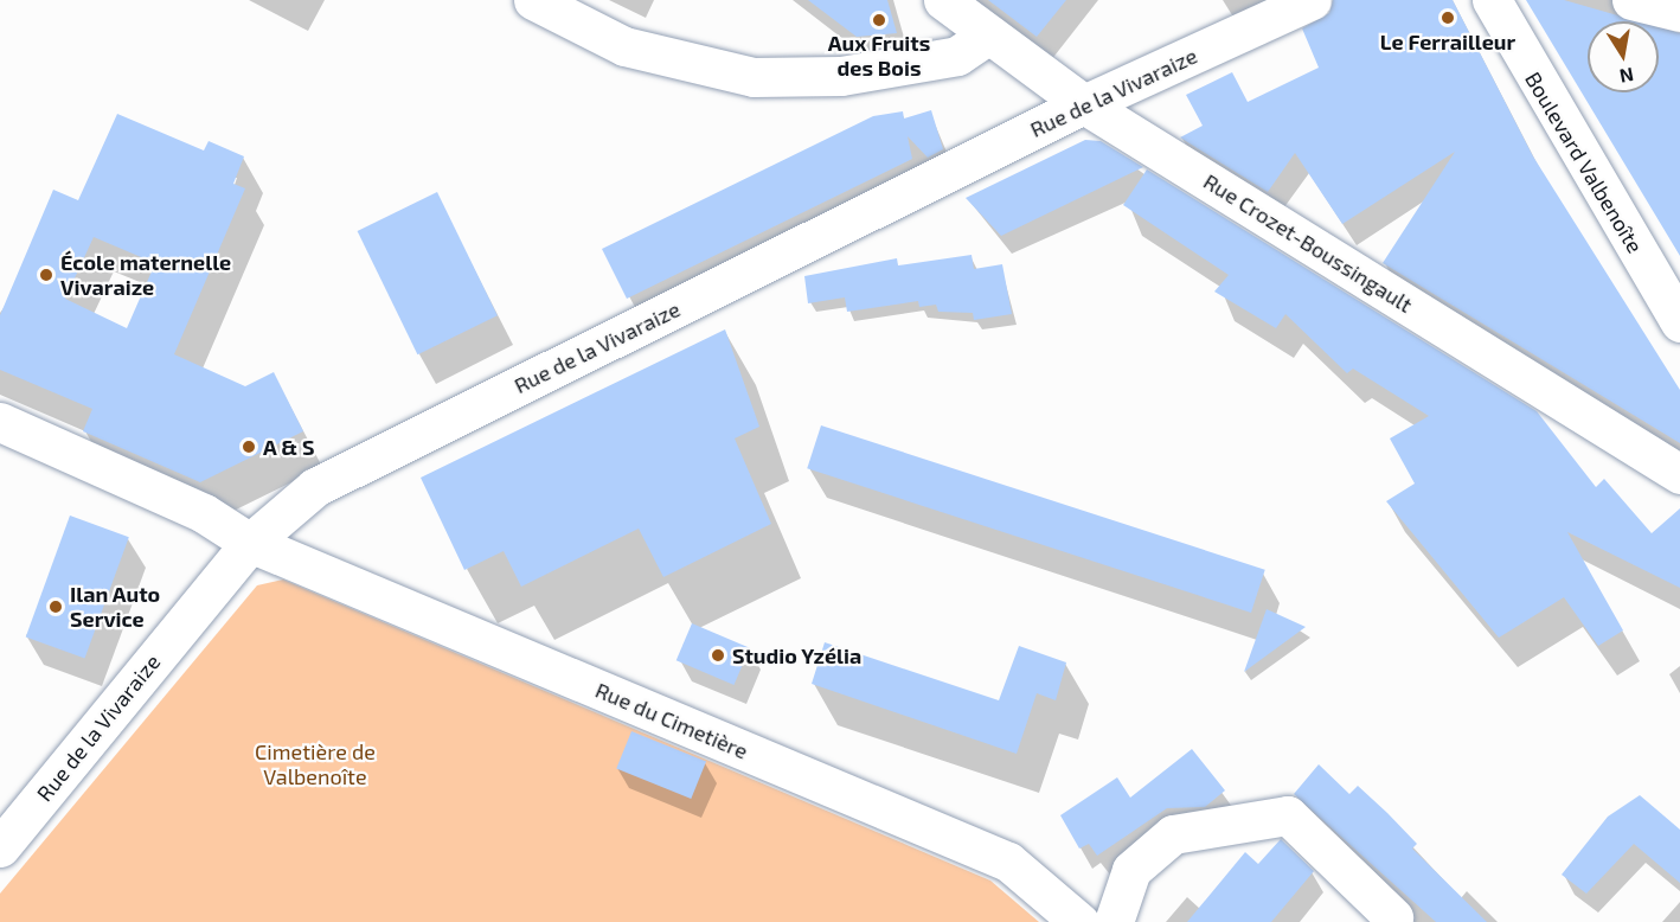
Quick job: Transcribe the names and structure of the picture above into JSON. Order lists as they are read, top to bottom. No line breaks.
{"streets":{"street":["Rue de la Vivaraize","Boulevard Valbenoîte","Rue Crozet-Boussingault","Rue du Cimetière"]},"crossings":[["Rue de la Vivaraize","Rue Crozet-Boussingault"],["Rue de la Vivaraize","Rue du Cimetière"]],"parks":["Cimetière de Valbenoîte"],"places":["Le Ferrailleur","Aux Fruits des Bois","École maternelle Vivaraize","A & S","Ilan Auto Service","Studio Yzélia"],"north":"bottom"}
